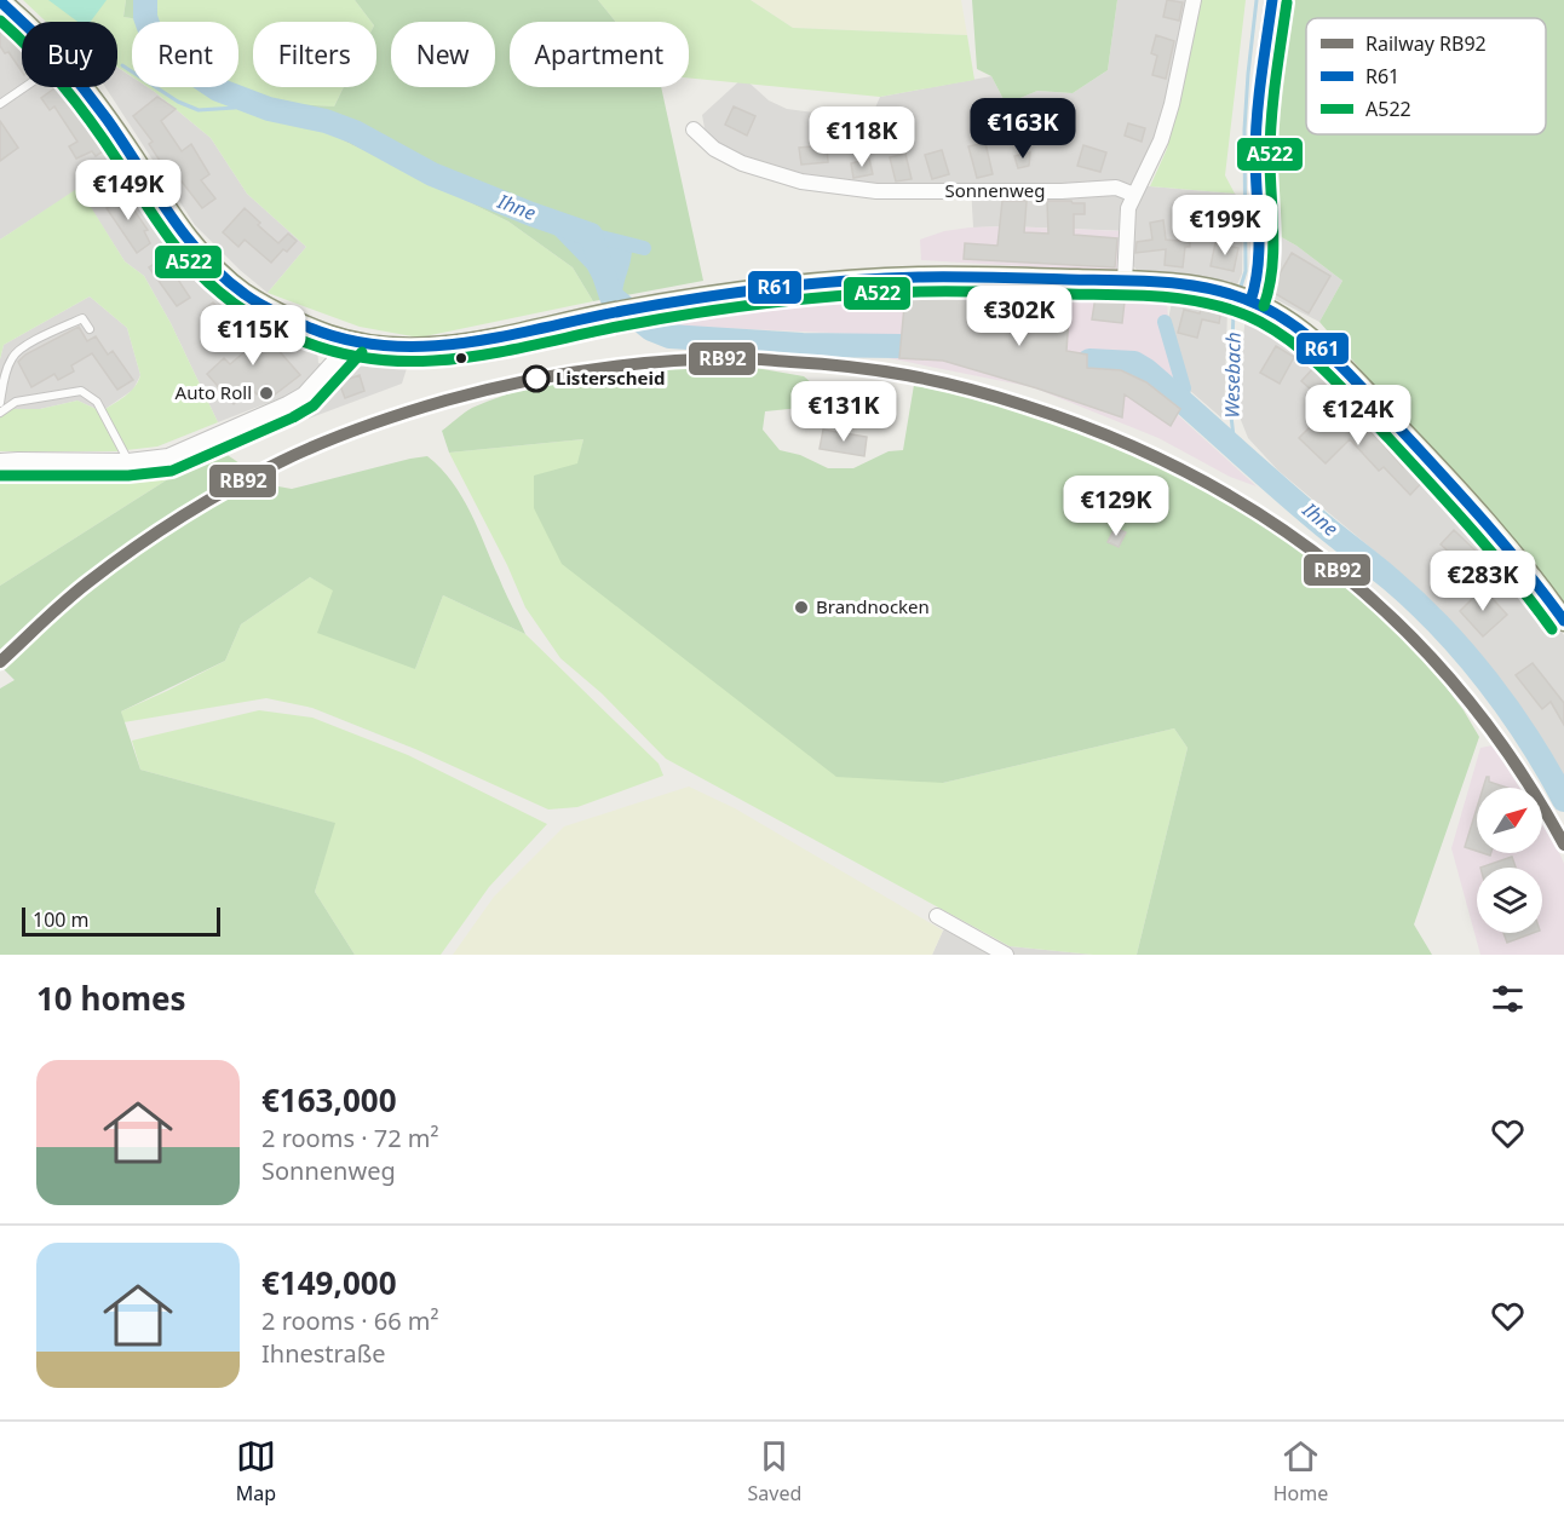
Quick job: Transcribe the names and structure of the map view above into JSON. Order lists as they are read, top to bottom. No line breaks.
{"streets":{"street":["Sonnenweg"]},"water":["Ihne","Wesebach"],"places":["Listerscheid","Auto Roll","Brandnocken"],"lines":["transit line R61","transit line A522","rail line RB92"],"legend":["Railway RB92","R61","A522"],"scale_bar":"100 m","north":"top right","page":{"chip":["Buy","Rent","Filters","New","Apartment"],"price":["€163K","€118K","€149K","€199K","€302K","€115K","€131K","€124K","€129K","€283K"],"scale":"100 m","heading":"10 homes","list":[{"name":"€163,000","note":"2 rooms · 72 m² · Sonnenweg"},{"name":"€149,000","note":"2 rooms · 66 m² · Ihnestraße"}],"tabs":["Map","Saved","Home"]}}
